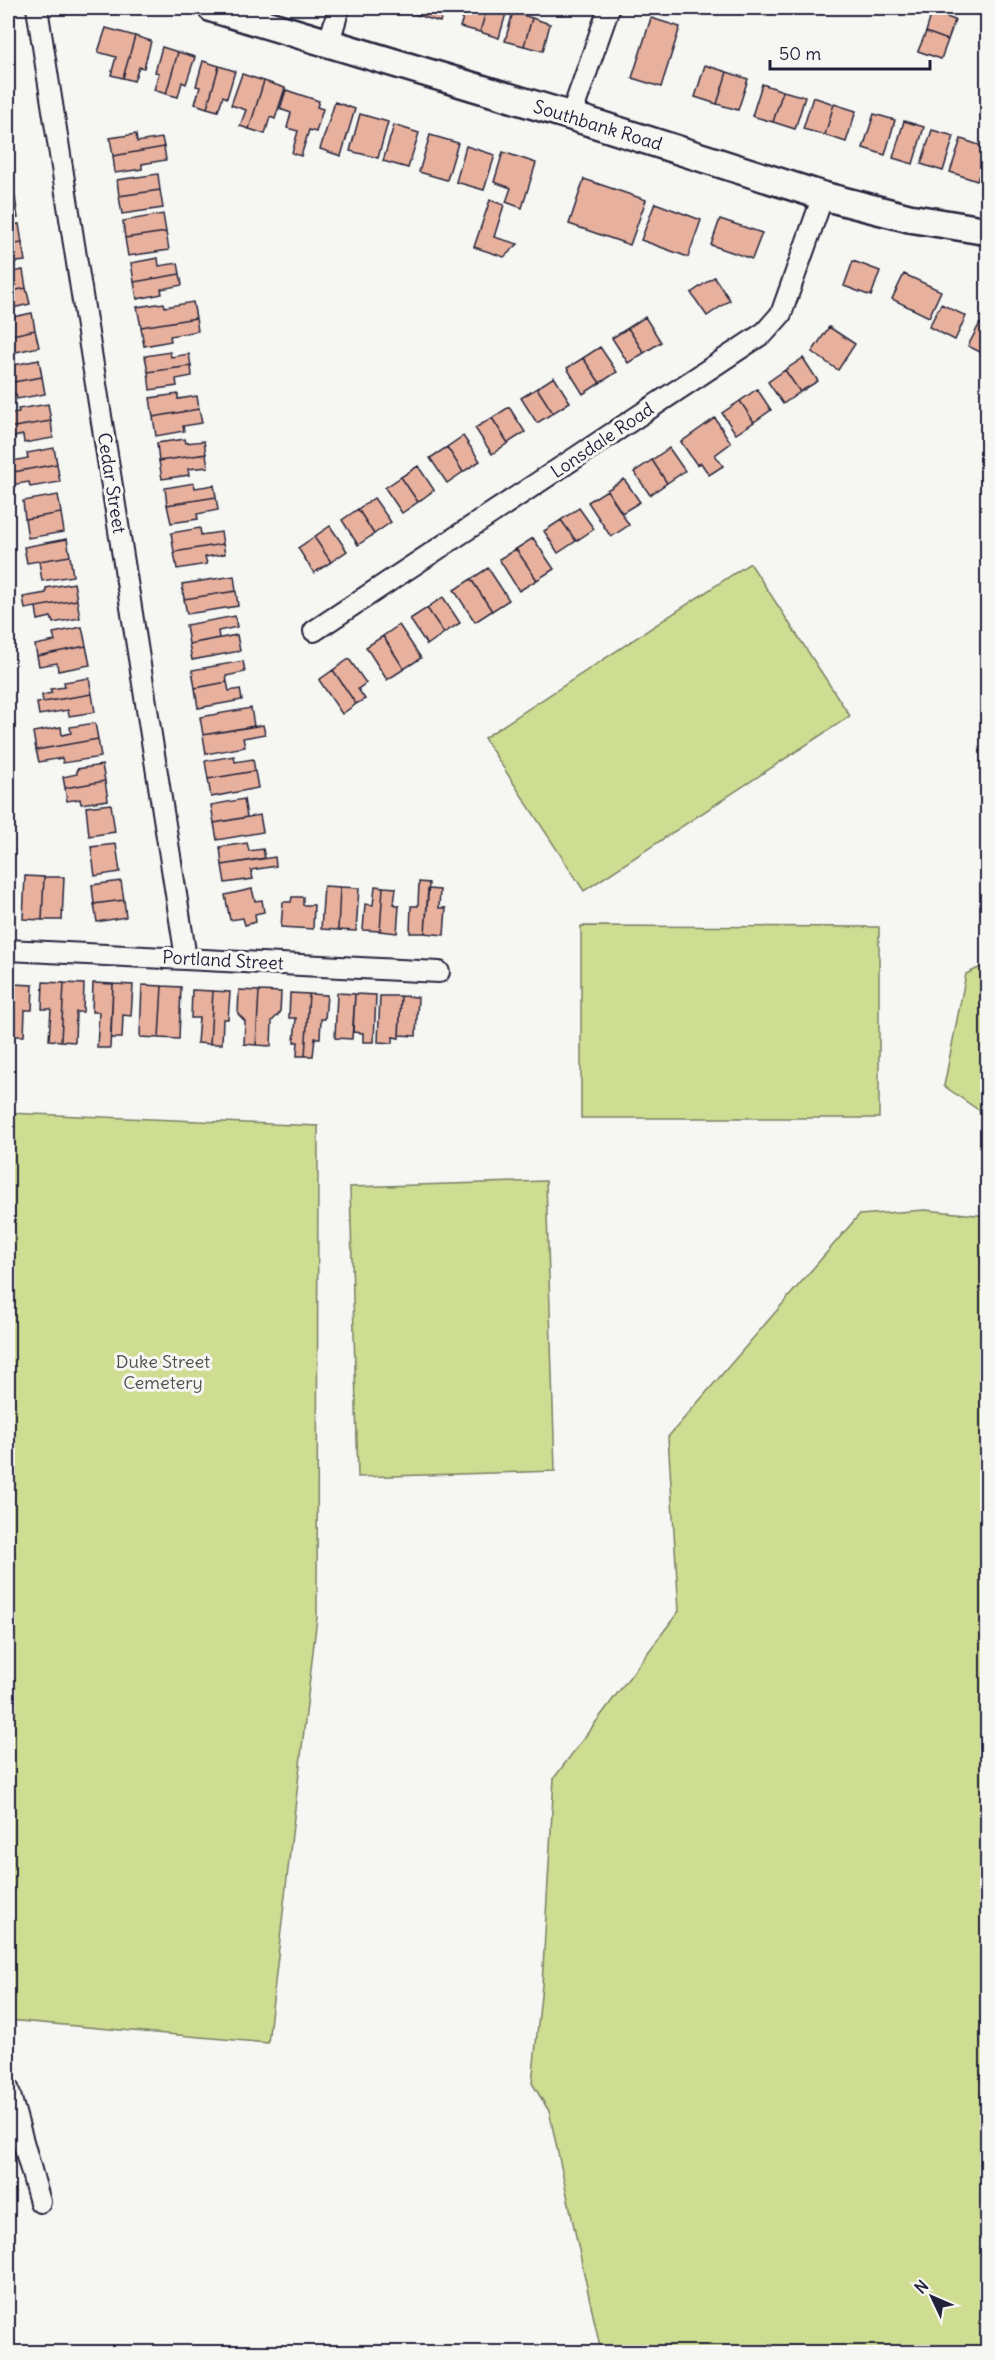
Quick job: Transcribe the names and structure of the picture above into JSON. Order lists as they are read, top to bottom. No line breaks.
{"streets":{"street":["Southbank Road","Lonsdale Road","Cedar Street","Portland Street"]},"crossings":[["Southbank Road","Lonsdale Road"],["Cedar Street","Portland Street"]],"parks":["Duke Street Cemetery"],"scale_bar":"50 m","north":"top left"}
